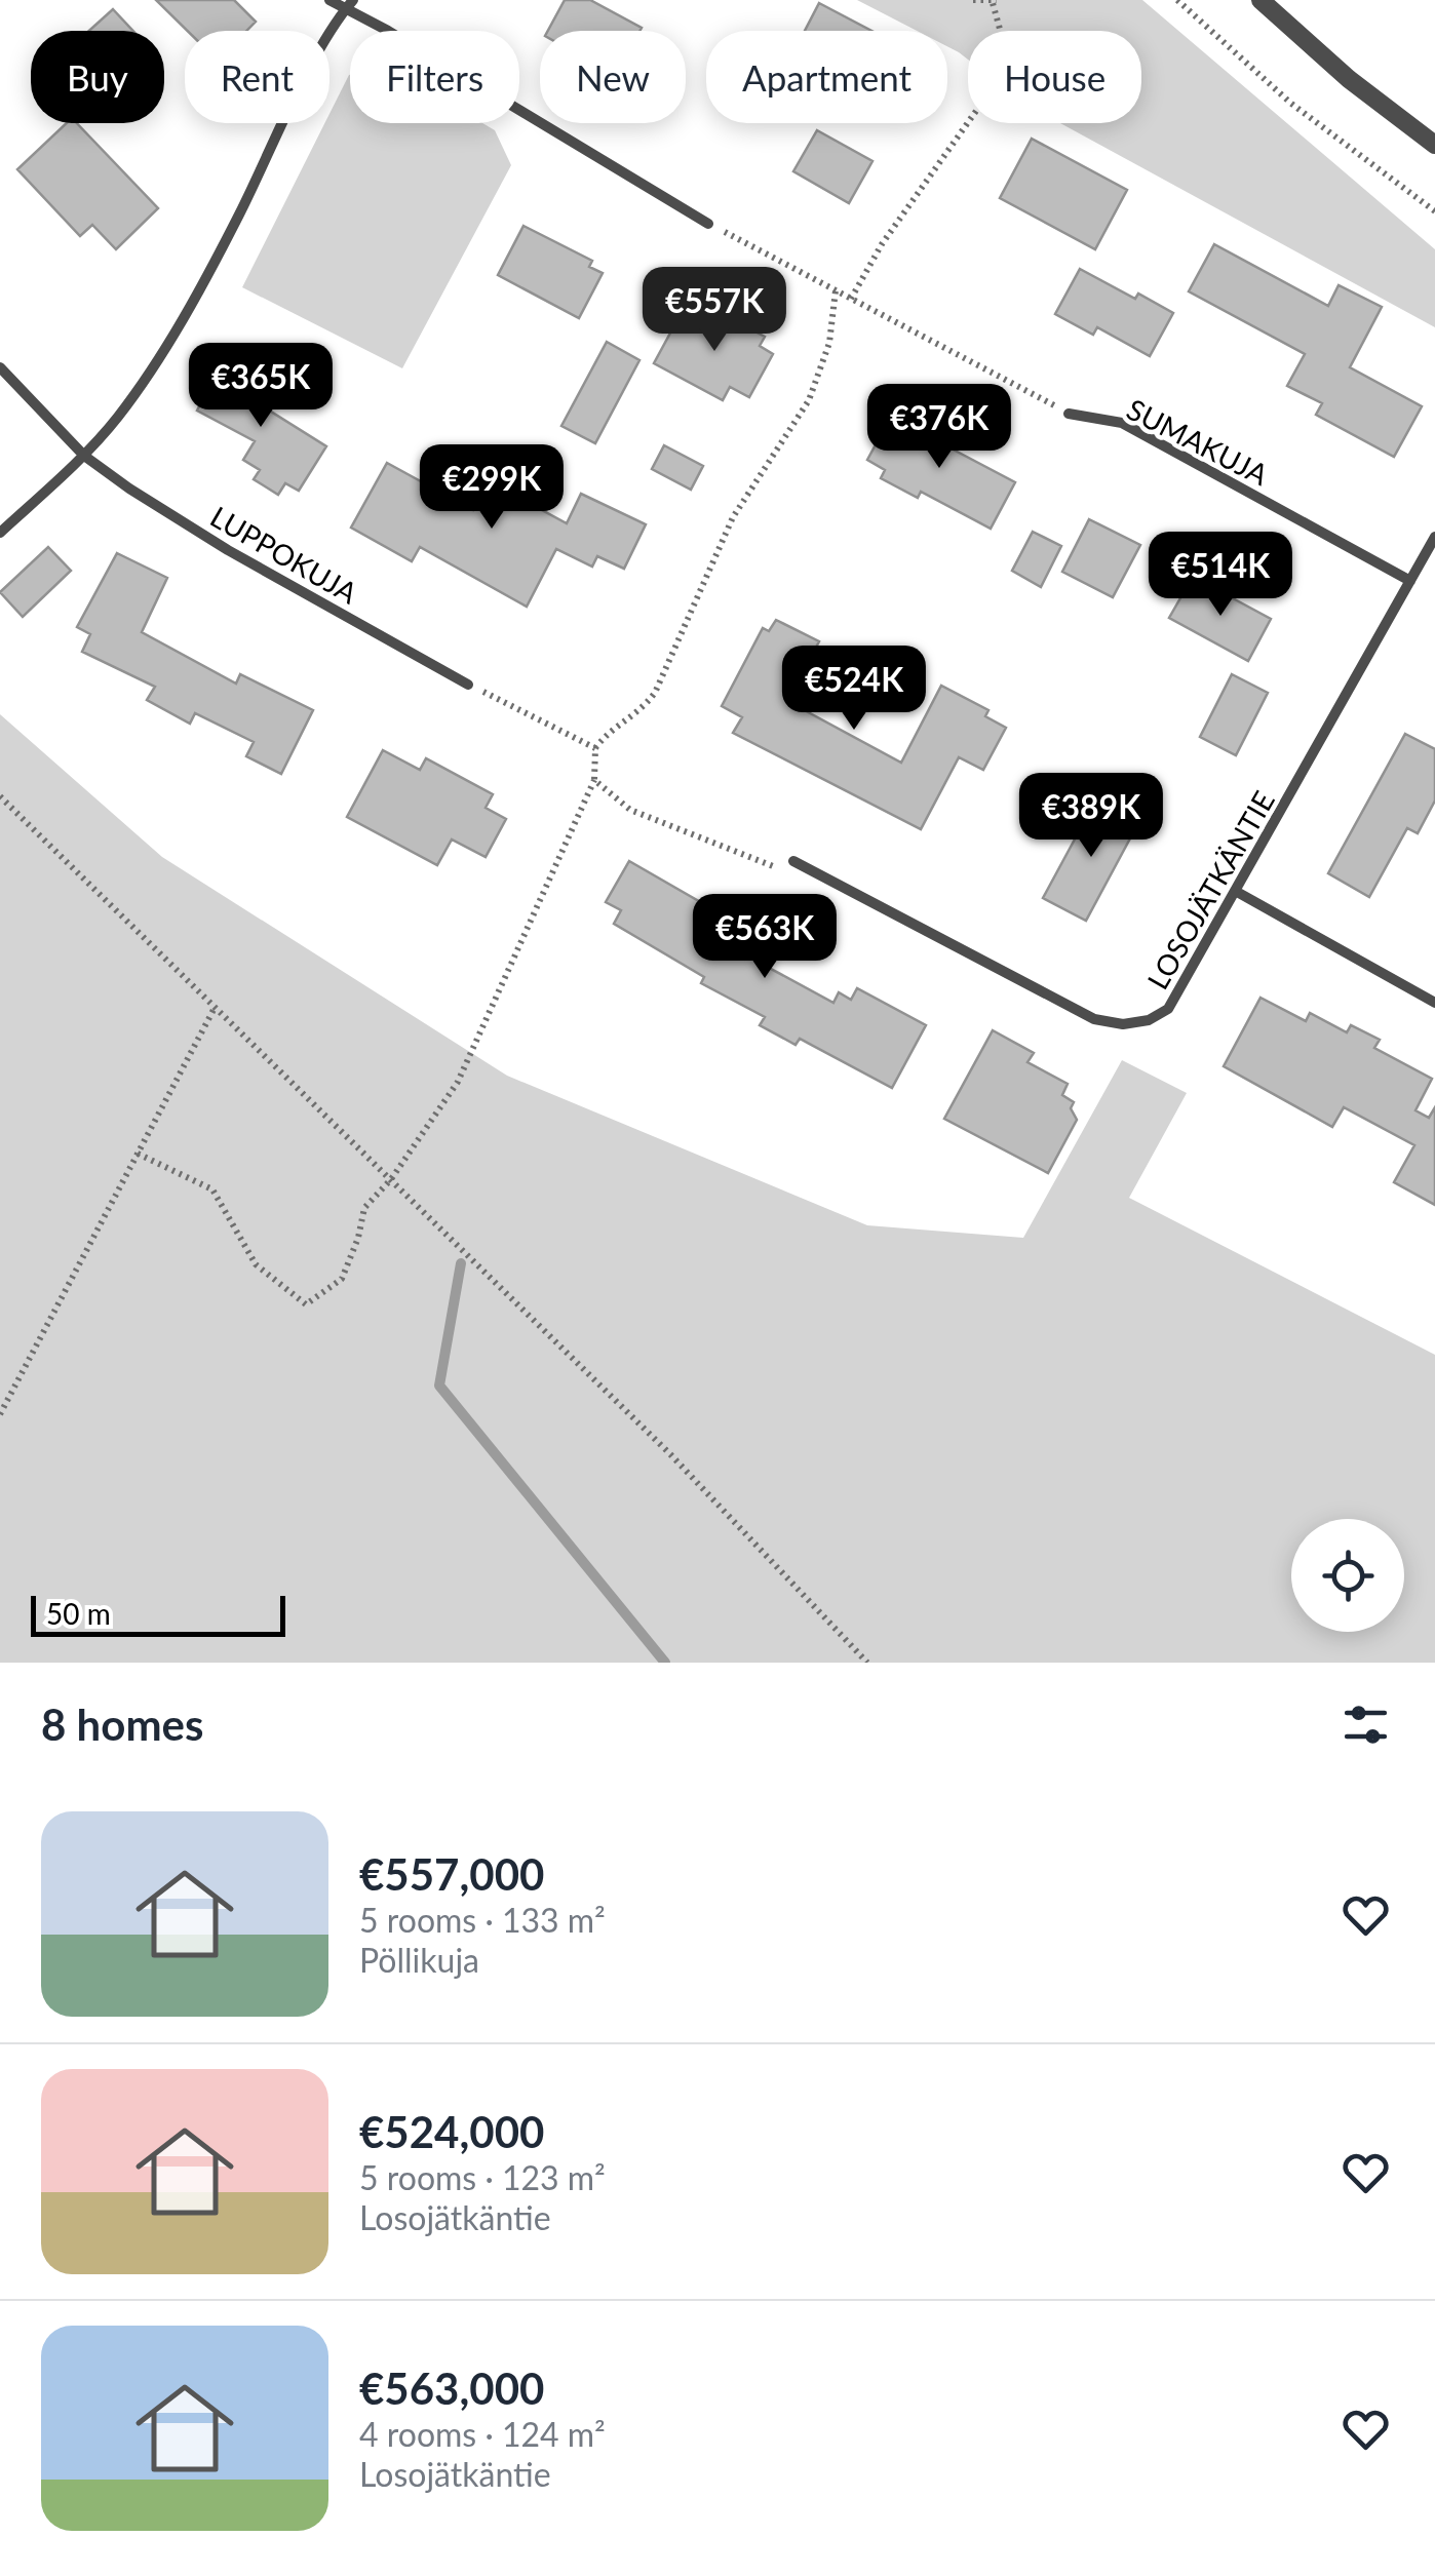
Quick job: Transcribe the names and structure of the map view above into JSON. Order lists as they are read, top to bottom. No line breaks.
{"streets":{"street":["SUMAKUJA","LUPPOKUJA","LOSOJÄTKÄNTIE"]},"crossings":[["SUMAKUJA","LOSOJÄTKÄNTIE"]],"scale_bar":"50 m","page":{"chip":["Buy","Rent","Filters","New","Apartment","House"],"price":["€557K","€365K","€376K","€299K","€514K","€524K","€389K","€563K"],"scale":"50 m","heading":"8 homes","list":[{"name":"€557,000","note":"5 rooms · 133 m² · Pöllikuja"},{"name":"€524,000","note":"5 rooms · 123 m² · Losojätkäntie"},{"name":"€563,000","note":"4 rooms · 124 m² · Losojätkäntie"}]}}
